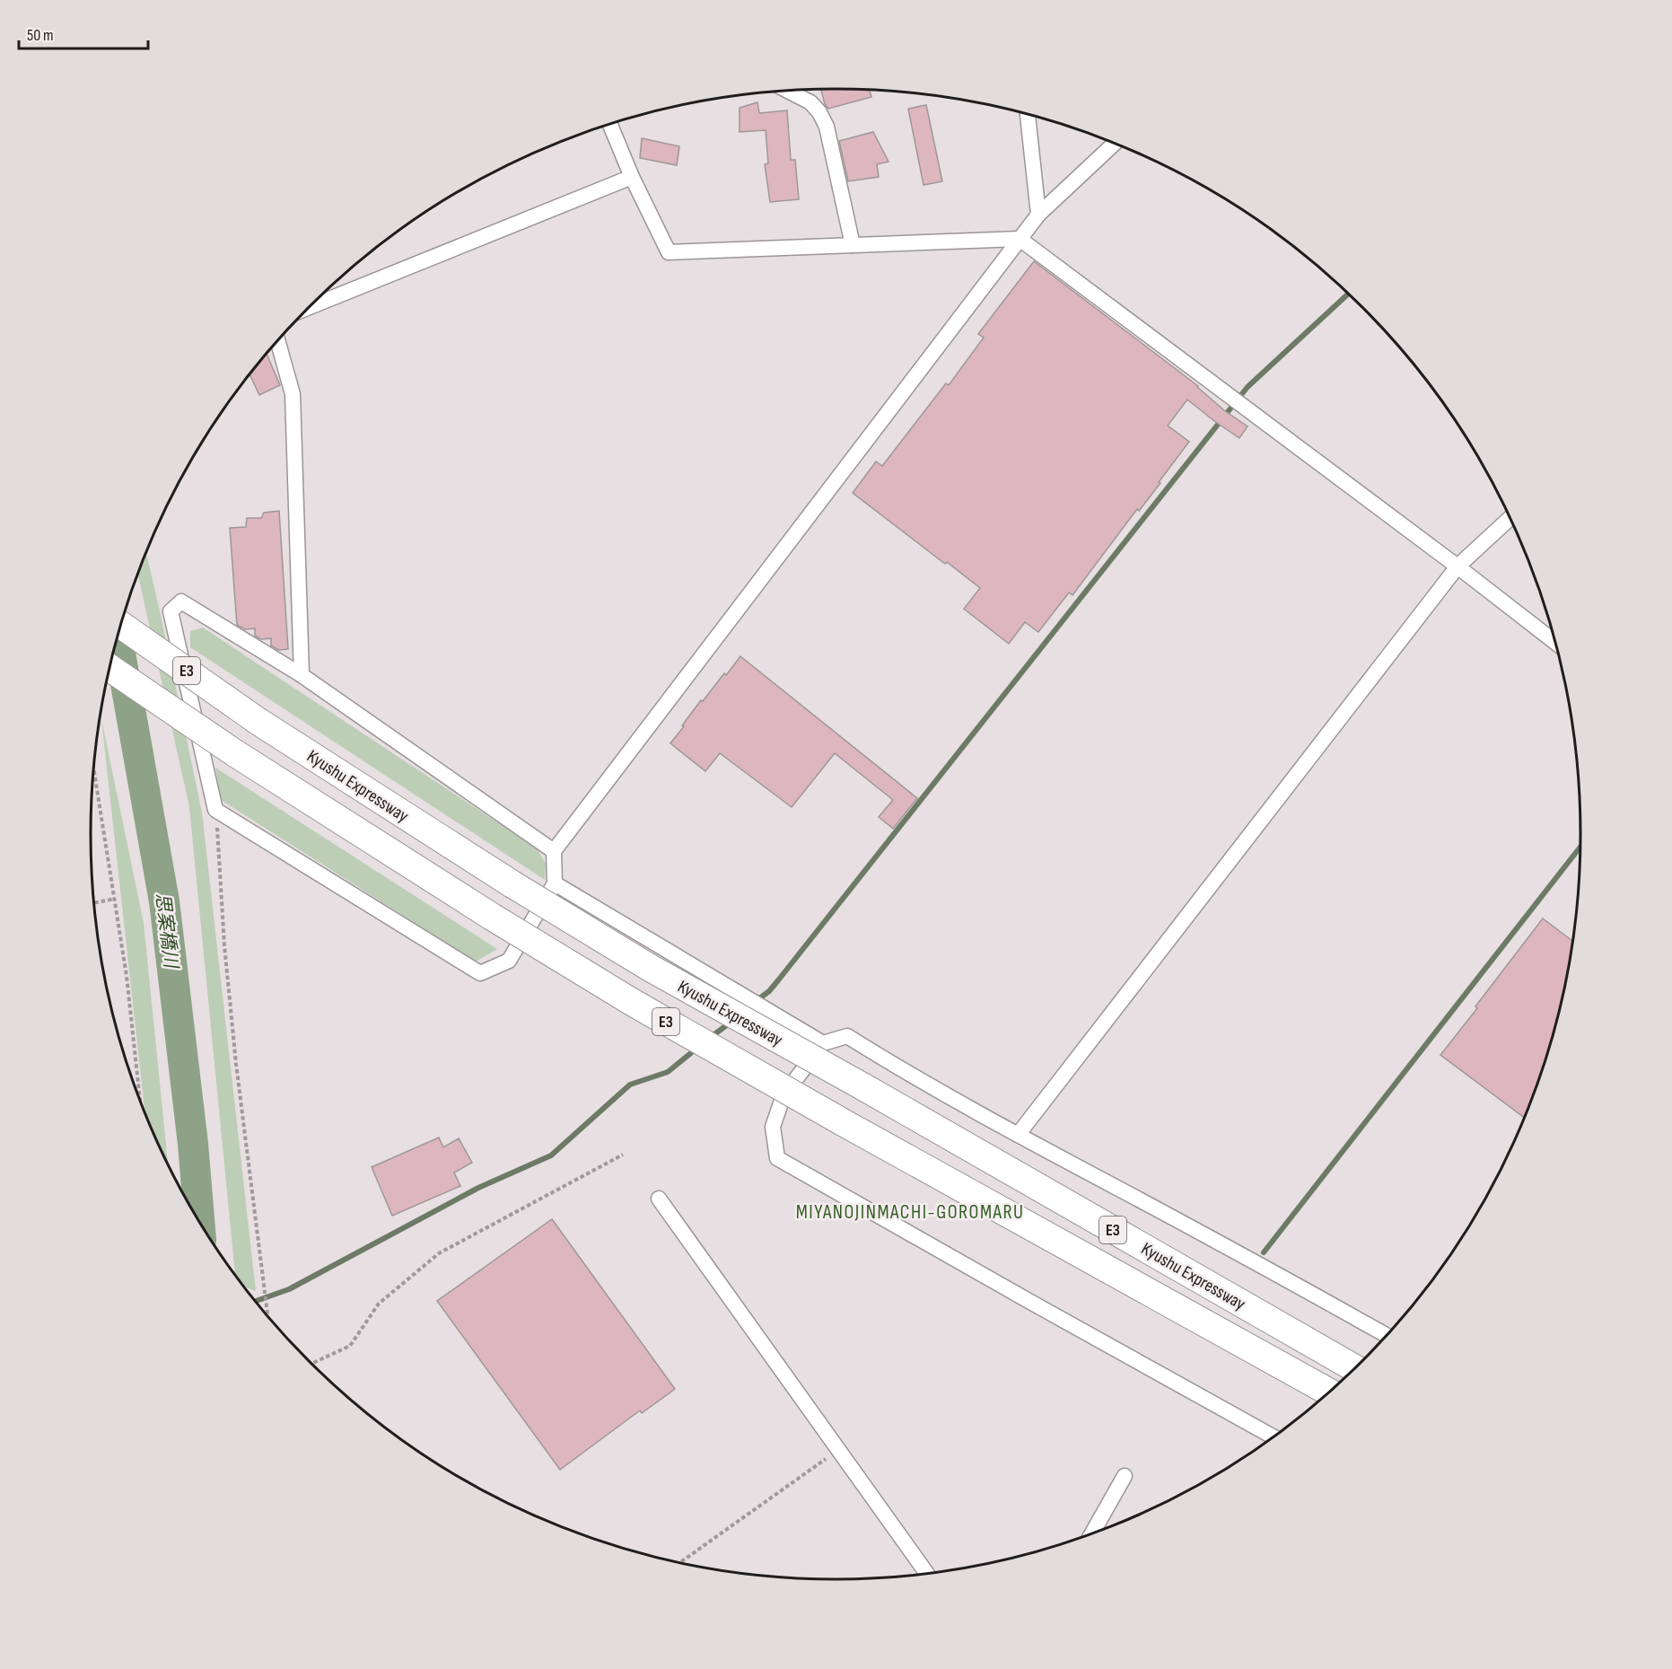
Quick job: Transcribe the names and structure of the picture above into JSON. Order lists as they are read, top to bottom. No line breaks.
{"streets":{"highway":["E3","Kyushu Expressway"]},"districts":["MIYANOJINMACHI-GOROMARU"],"water":["思案橋川"],"scale_bar":"50 m"}
